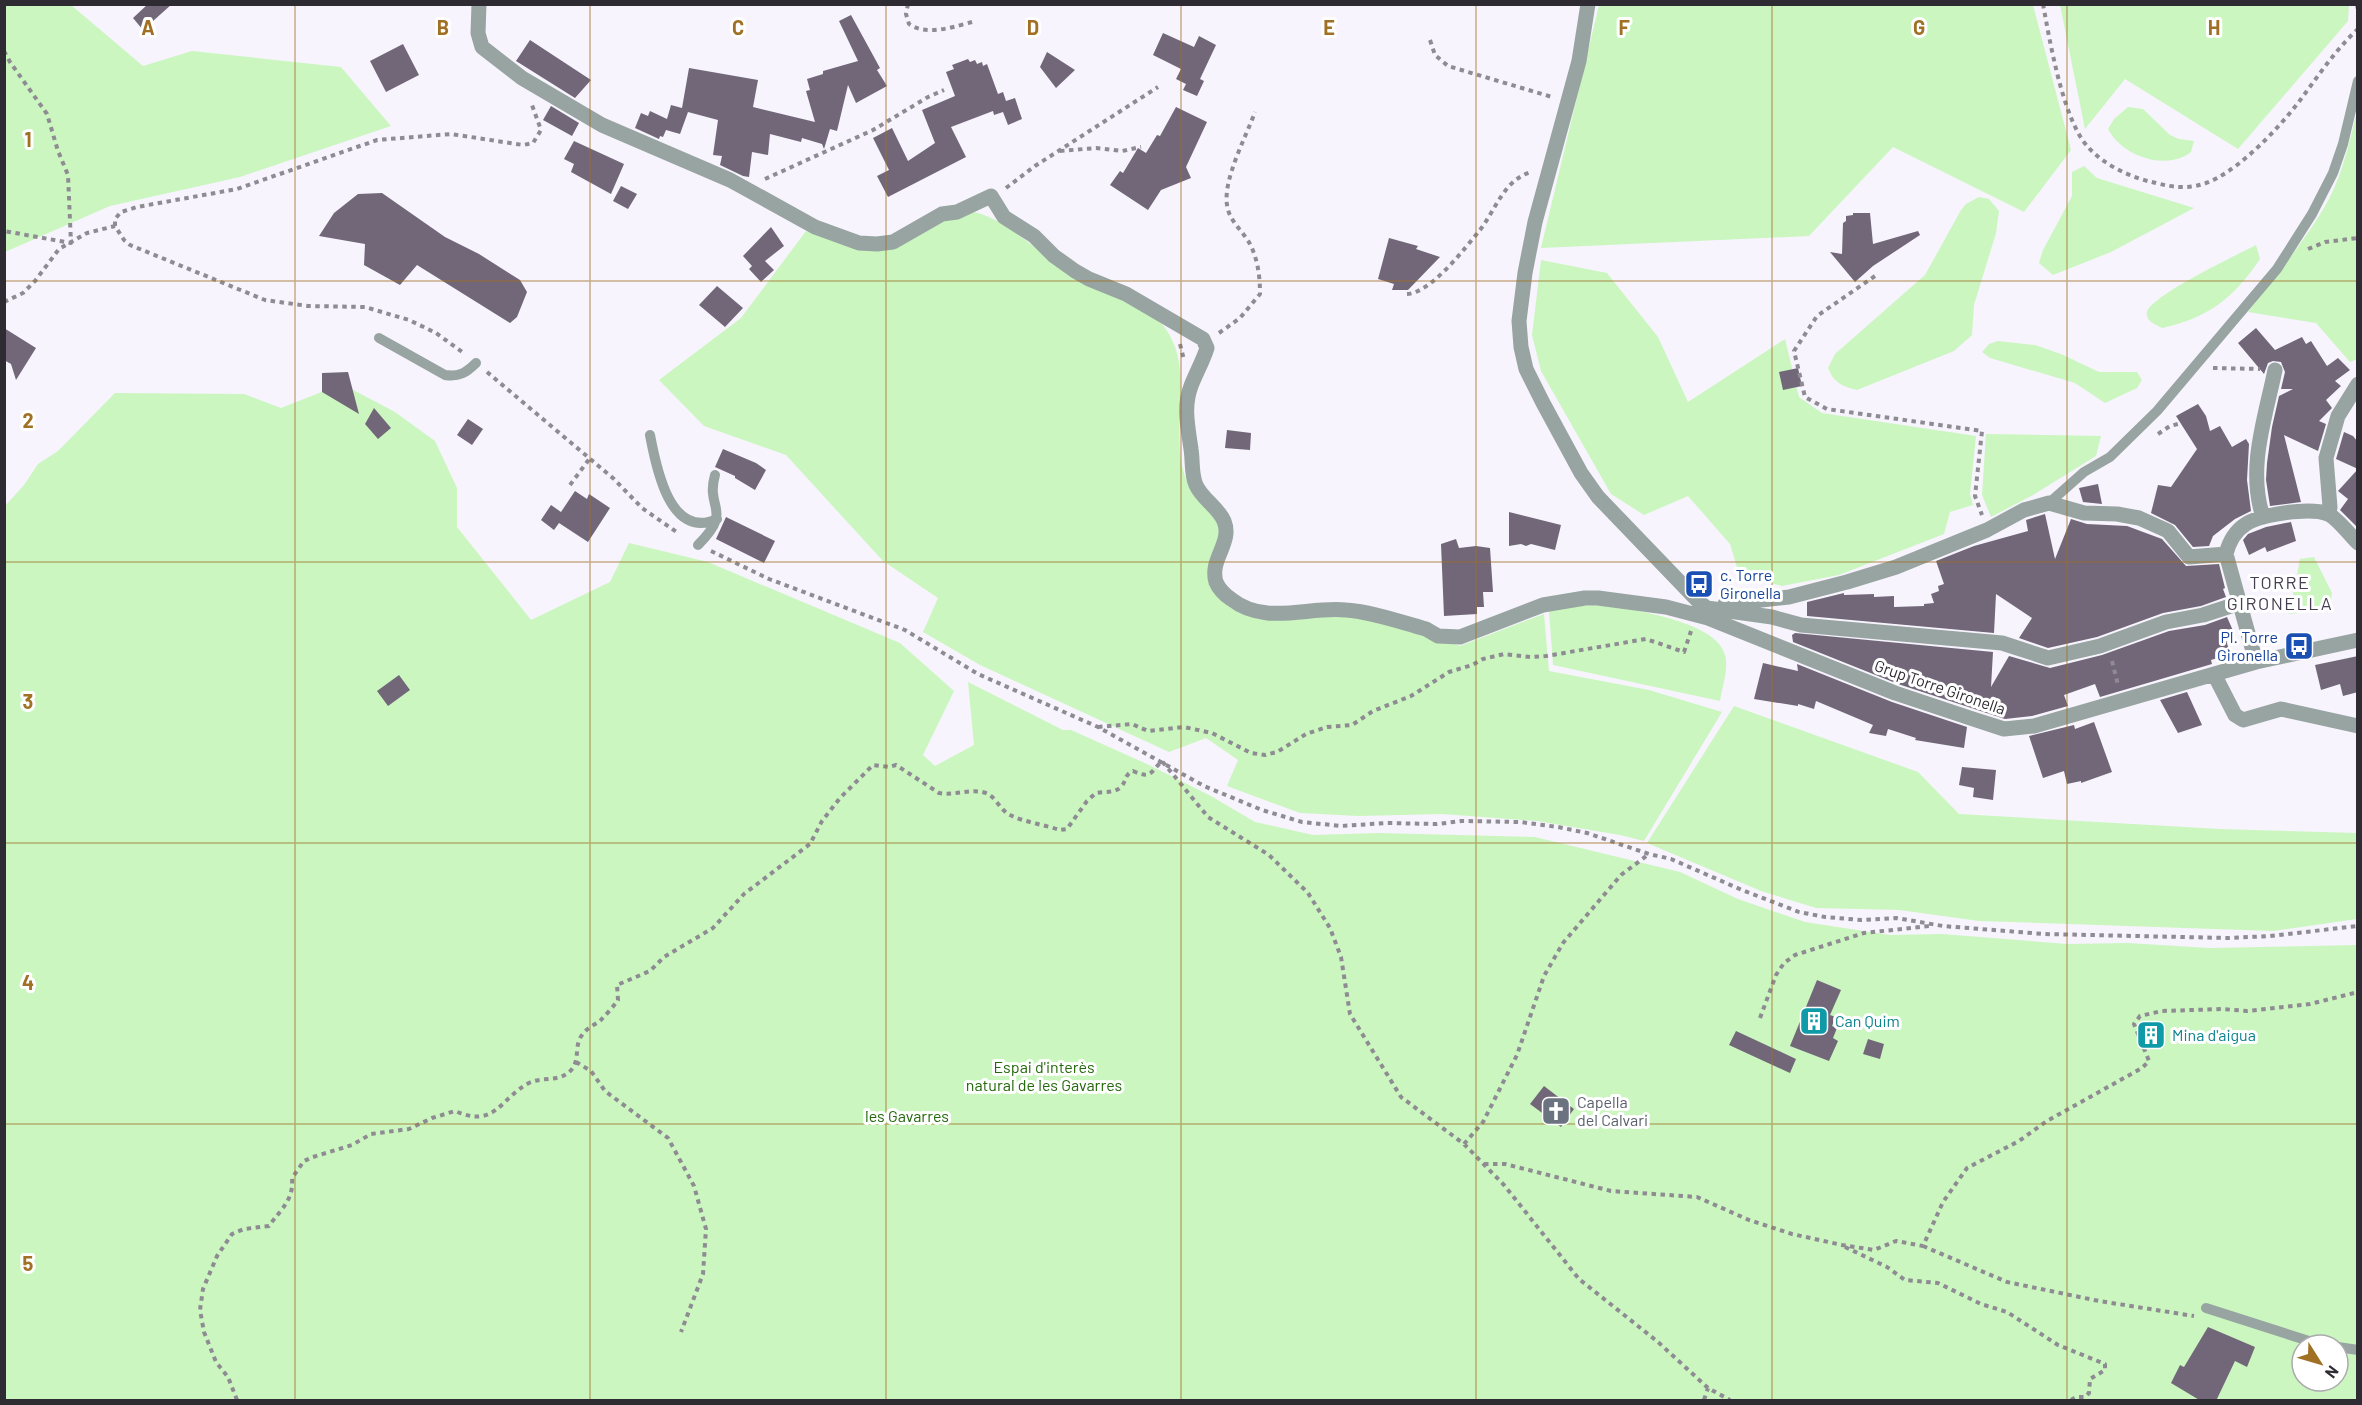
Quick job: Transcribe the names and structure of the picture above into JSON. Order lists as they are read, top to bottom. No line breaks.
{"streets":{"street":["Grup Torre Gironella"]},"districts":["TORRE GIRONELLA"],"parks":["Espai d'interès natural de les Gavarres","les Gavarres"],"places":{"bus stop":["c. Torre Gironella","Pl. Torre Gironella"],"building":["Can Quim","Mina d'aigua"],"church":["Capella del Calvari"]},"north":"bottom right","grid":{"columns":["A","B","C","D","E","F","G","H"],"rows":["1","2","3","4","5"]}}
